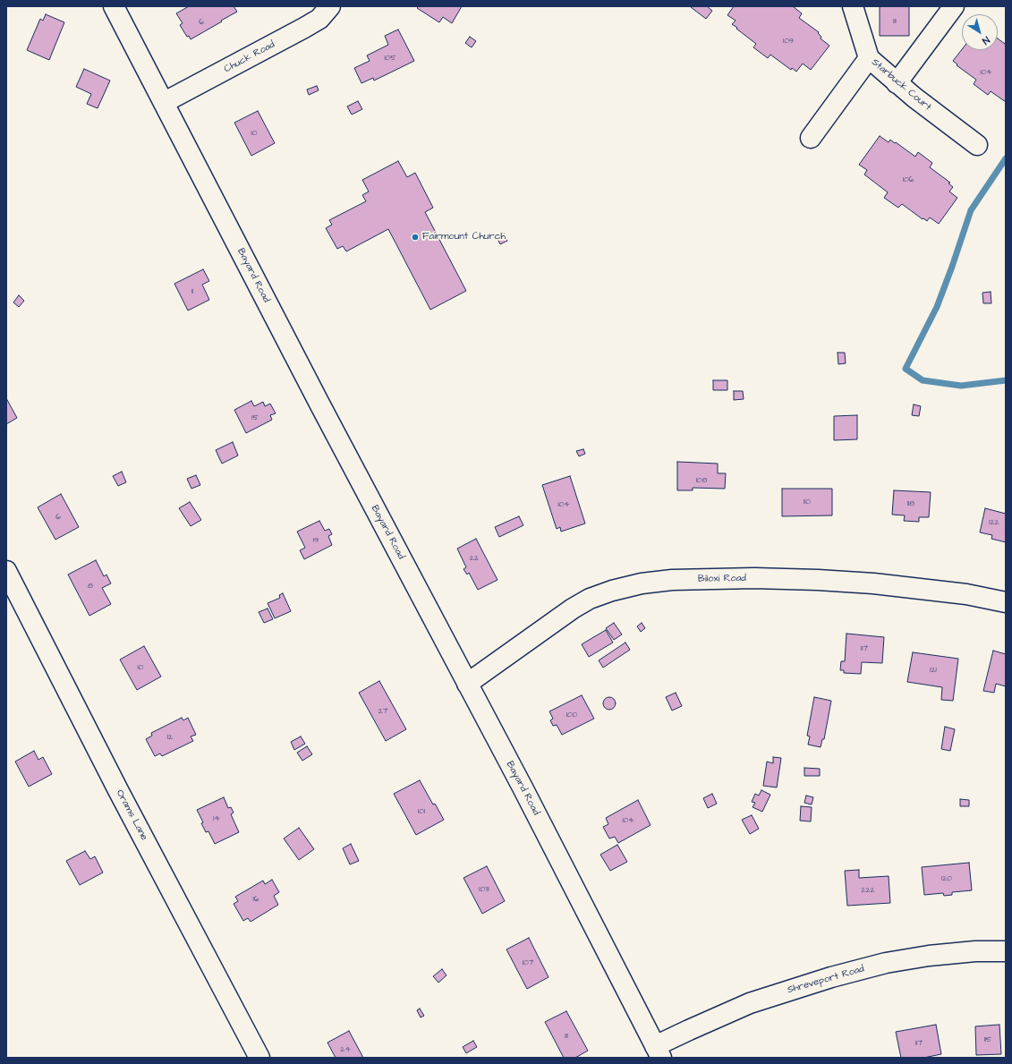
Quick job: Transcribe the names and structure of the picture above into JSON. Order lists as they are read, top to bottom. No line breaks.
{"streets":{"street":["Chuck Road","Starbuck Court","Bayard Road","Biloxi Road","Orams Lane","Shreveport Road"]},"crossings":[["Chuck Road","Bayard Road"],["Bayard Road","Biloxi Road"],["Bayard Road","Shreveport Road"]],"places":["Fairmount Church"],"house_numbers":["111","6","109","105","104","10","106","11","15","108","110","118","104","6","122","19","22","8","117","10","121","27","100","12","101","14","104","120","103","222","16","107","111","115","117","24"],"north":"bottom right"}
